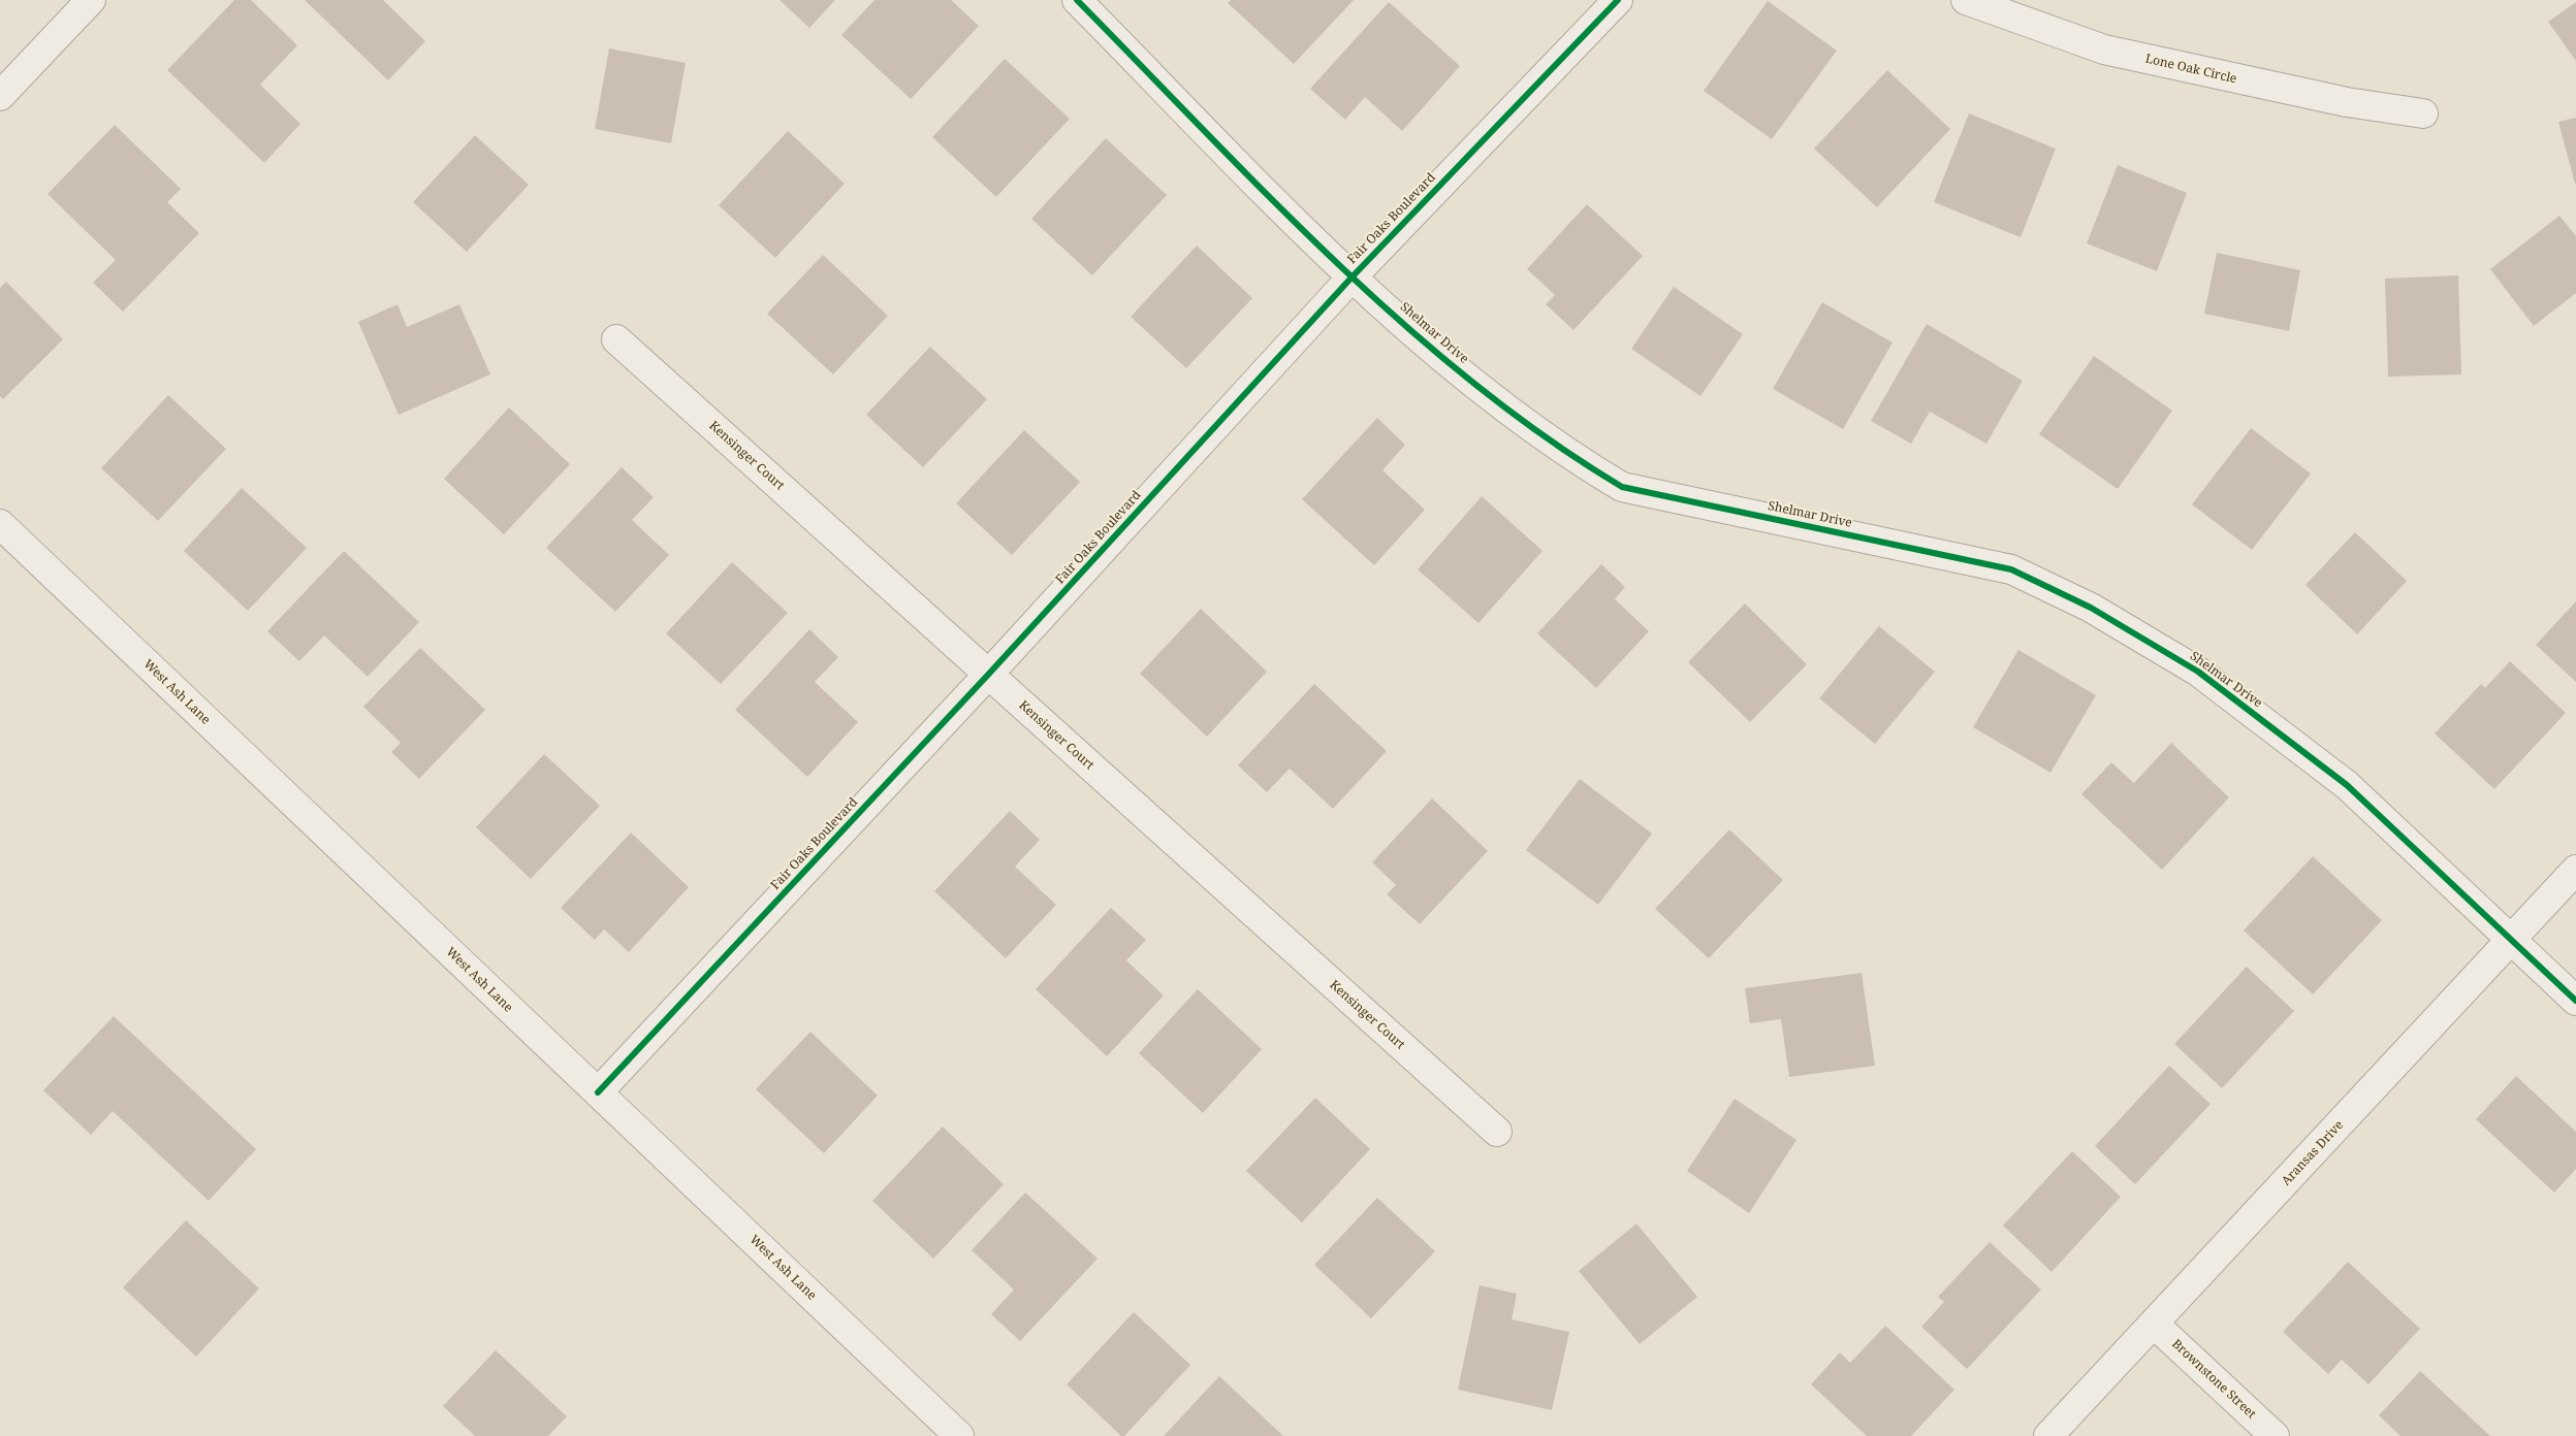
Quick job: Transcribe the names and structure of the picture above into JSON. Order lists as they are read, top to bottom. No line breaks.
{"streets":{"street":["Lone Oak Circle","Fair Oaks Boulevard","Shelmar Drive","Kensinger Court","West Ash Lane","Aransas Drive","Brownstone Street"]},"crossings":[["Fair Oaks Boulevard","Shelmar Drive"],["Fair Oaks Boulevard","Kensinger Court"],["Fair Oaks Boulevard","West Ash Lane"],["Shelmar Drive","Aransas Drive"],["Aransas Drive","Brownstone Street"]]}
